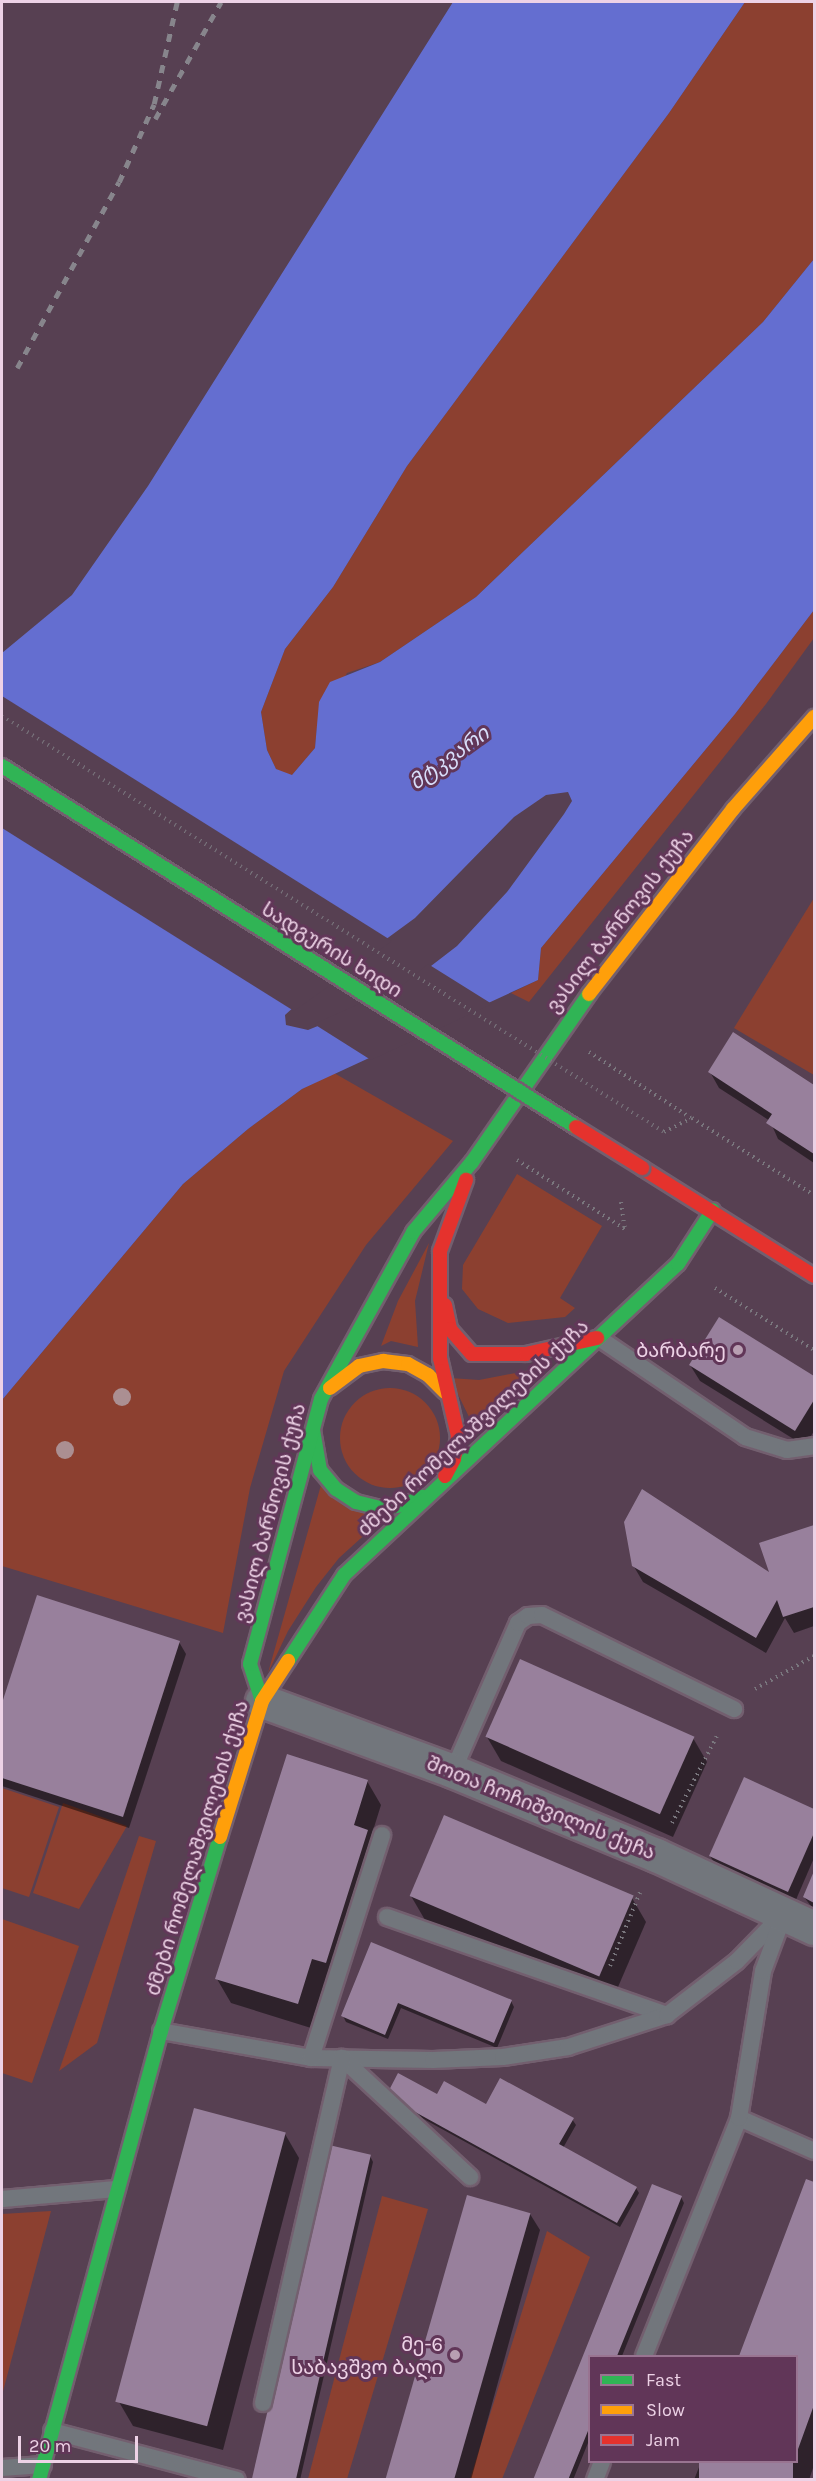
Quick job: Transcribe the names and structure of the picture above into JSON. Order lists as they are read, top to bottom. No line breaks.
{"streets":{"street":["ვასილ ბარნოვის ქუჩა","სადგურის ხიდი","ძმები რომელაშვილების ქუჩა","შოთა ჩოჩიშვილის ქუჩა"]},"crossings":[["ვასილ ბარნოვის ქუჩა","ძმები რომელაშვილების ქუჩა"],["ვასილ ბარნოვის ქუჩა","შოთა ჩოჩიშვილის ქუჩა"],["სადგურის ხიდი","ძმები რომელაშვილების ქუჩა"],["ძმები რომელაშვილების ქუჩა","შოთა ჩოჩიშვილის ქუჩა"]],"water":["მტკვარი"],"places":["ბარბარე","მე-6 საბავშვო ბაღი"],"legend":["Fast","Slow","Jam"],"scale_bar":"20 m"}
